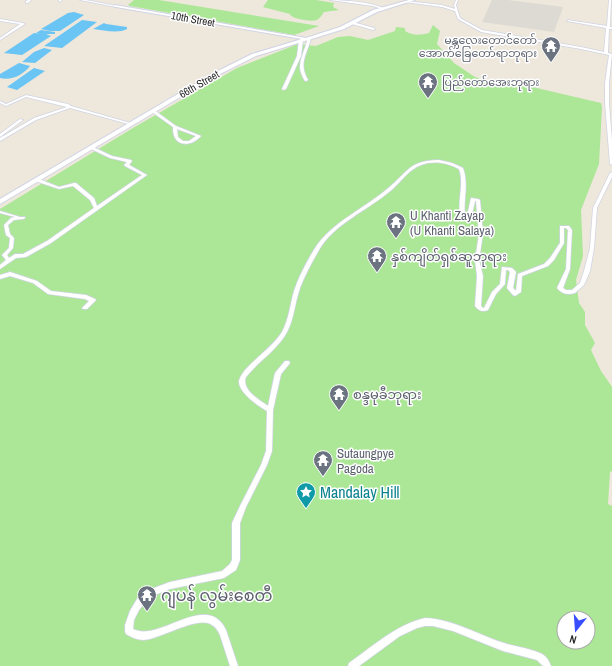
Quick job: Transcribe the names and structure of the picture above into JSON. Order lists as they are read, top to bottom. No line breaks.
{"streets":{"main road":["10th Street","66th Street"]},"crossings":[["10th Street","66th Street"]],"places":{"temple":["မန္တ‌လေးတောင်တော် အောက်ခြေတော်ရာဘုရား‌","ပြည်တော်အေးဘုရား","U Khanti Zayap (U Khanti Salaya)","နှစ်ကျိတ်ရှစ်ဆူဘုရား","စန္ဒမုခီဘုရား","Sutaungpye Pagoda","ဂျပန် လွမ်းစေတီ"],"place":["Mandalay Hill"]},"north":"bottom"}
